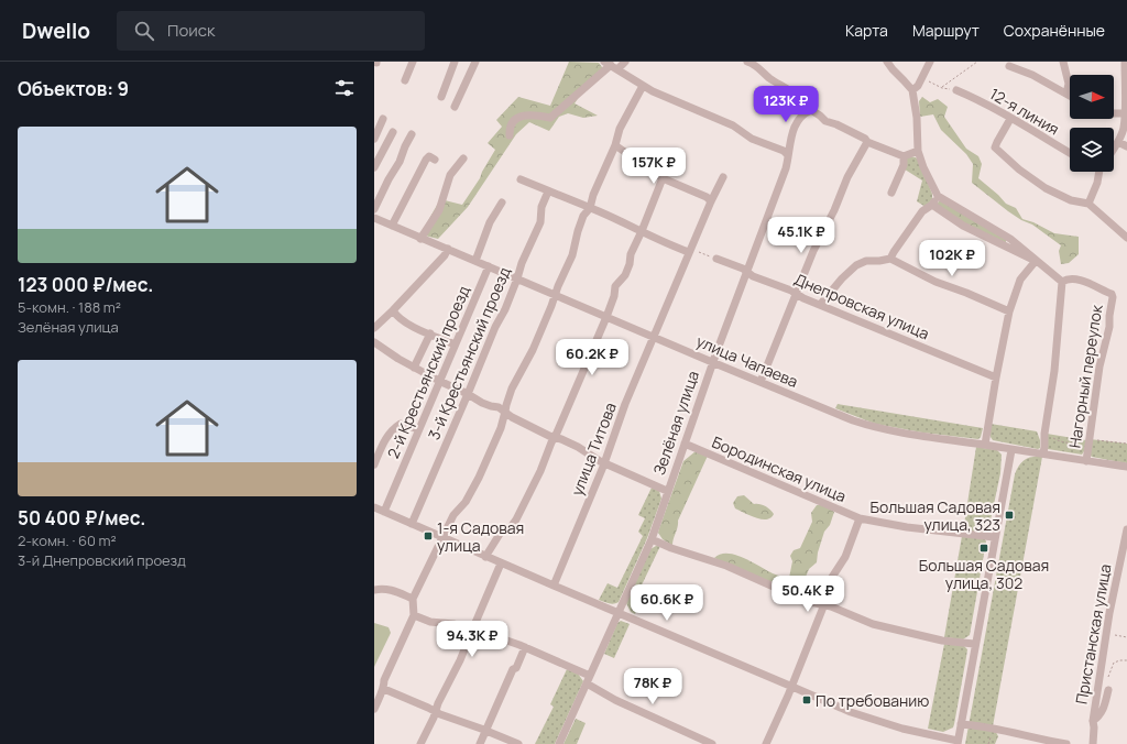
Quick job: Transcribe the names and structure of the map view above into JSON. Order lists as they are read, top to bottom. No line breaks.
{"streets":{"street":["12-я линия","Днепровская улица","3-й Крестьянский проезд","улица Чапаева","2-й Крестьянский проезд","Нагорный переулок","Зелёная улица","улица Титова","Бородинская улица","Пристанская улица"]},"crossings":[["Днепровская улица","Зелёная улица"],["3-й Крестьянский проезд","улица Чапаева"],["улица Чапаева","2-й Крестьянский проезд"],["улица Чапаева","Нагорный переулок"],["улица Чапаева","Зелёная улица"],["улица Чапаева","улица Титова"],["Зелёная улица","Бородинская улица"]],"places":{"transit":["Большая Садовая улица, 323","1-я Садовая улица","Большая Садовая улица, 302","По требованию"]},"north":"right","page":{"header":"Dwello","search":"Поиск","nav":["Карта","Маршрут","Сохранённые"],"heading":"Объектов: 9","price":["123K ₽","157K ₽","45.1K ₽","102K ₽","60.2K ₽","50.4K ₽","60.6K ₽","94.3K ₽","78K ₽"],"list":[{"name":"123 000 ₽/мес.","note":"5-комн. · 188 m² · Зелёная улица"},{"name":"50 400 ₽/мес.","note":"2-комн. · 60 m² · 3-й Днепровский проезд"}]}}
